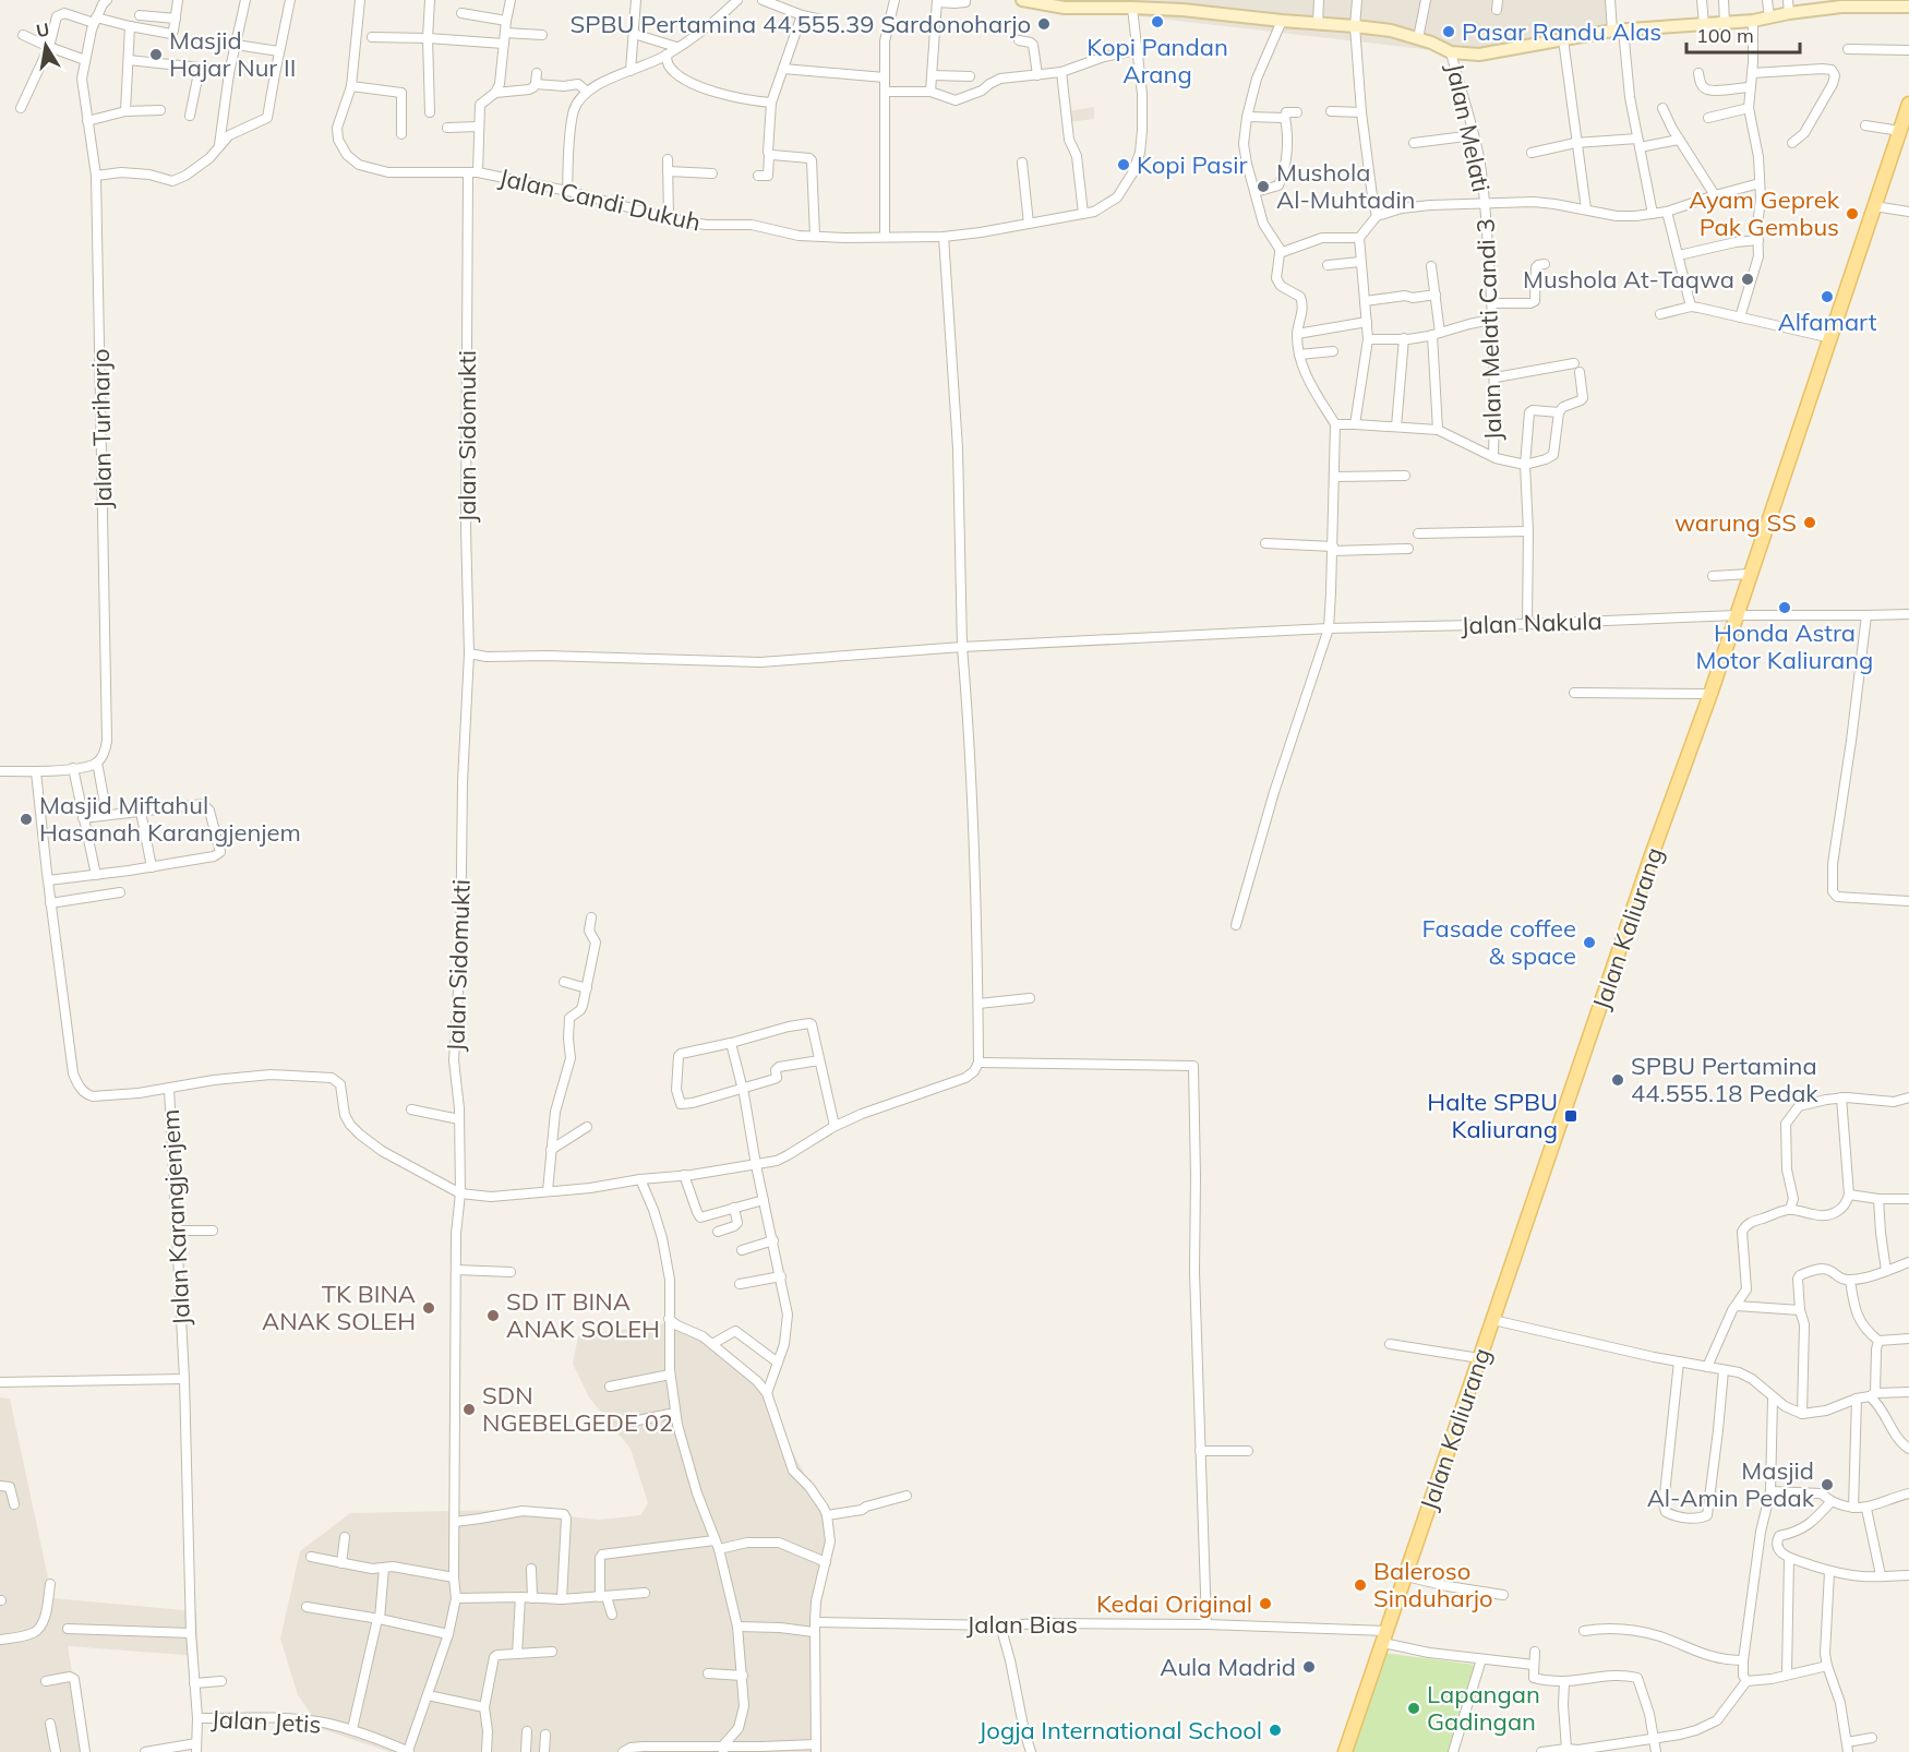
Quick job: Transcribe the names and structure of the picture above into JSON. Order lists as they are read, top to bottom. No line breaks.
{"streets":{"main road":["Jalan Kaliurang"],"street":["Jalan Melati","Jalan Candi Dukuh","Jalan Melati Candi 3","Jalan Turiharjo","Jalan Sidomukti","Jalan Nakula","Jalan Karangjenjem","Jalan Bias","Jalan Jetis"]},"crossings":[["Jalan Melati","Jalan Melati Candi 3"],["Jalan Candi Dukuh","Jalan Sidomukti"],["Jalan Sidomukti","Jalan Nakula"],["Jalan Sidomukti","Jalan Jetis"],["Jalan Nakula","Jalan Kaliurang"],["Jalan Kaliurang","Jalan Bias"],["Jalan Karangjenjem","Jalan Jetis"]],"places":{"other":["Kopi Pandan Arang","SPBU Pertamina 44.555.39 Sardonoharjo","Pasar Randu Alas","Masjid Hajar Nur II","Kopi Pasir","Mushola Al-Muhtadin","Ayam Geprek Pak Gembus","Mushola At-Taqwa","Alfamart","warung SS","Honda Astra Motor Kaliurang","Masjid Miftahul Hasanah Karangjenjem","Fasade coffee & space","SPBU Pertamina 44.555.18 Pedak","TK BINA ANAK SOLEH","SD IT BINA ANAK SOLEH","SDN NGEBELGEDE 02","Masjid Al-Amin Pedak","Baleroso Sinduharjo","Kedai Original","Aula Madrid","Lapangan Gadingan","Jogja International School"],"transit":["Halte SPBU Kaliurang"]},"scale_bar":"100 m","north":"top"}
